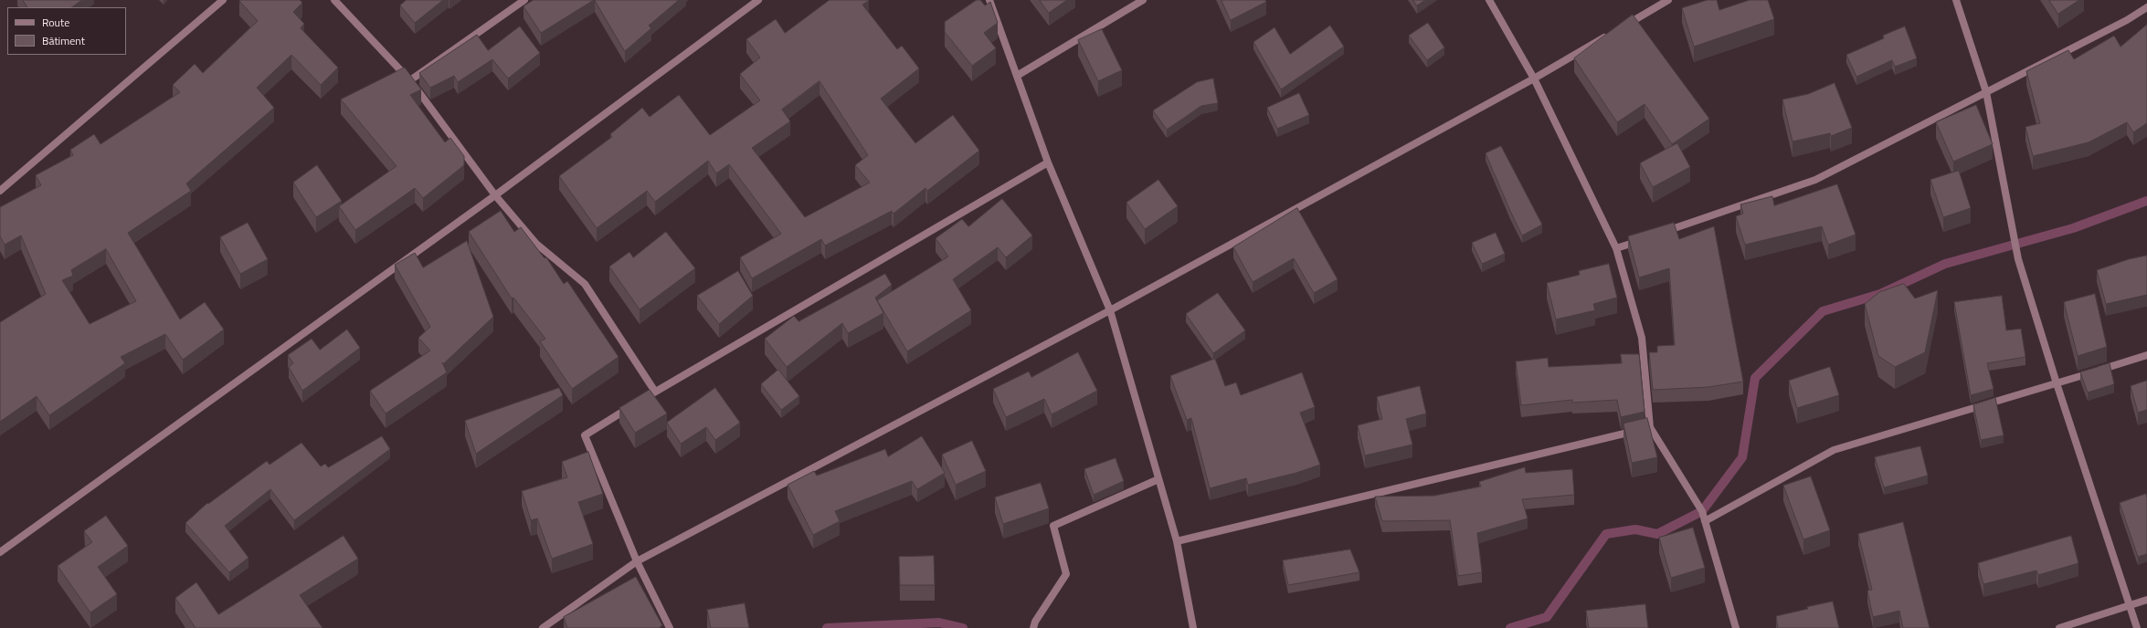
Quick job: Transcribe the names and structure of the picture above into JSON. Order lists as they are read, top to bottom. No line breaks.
{"legend":["Route","Bâtiment"]}
